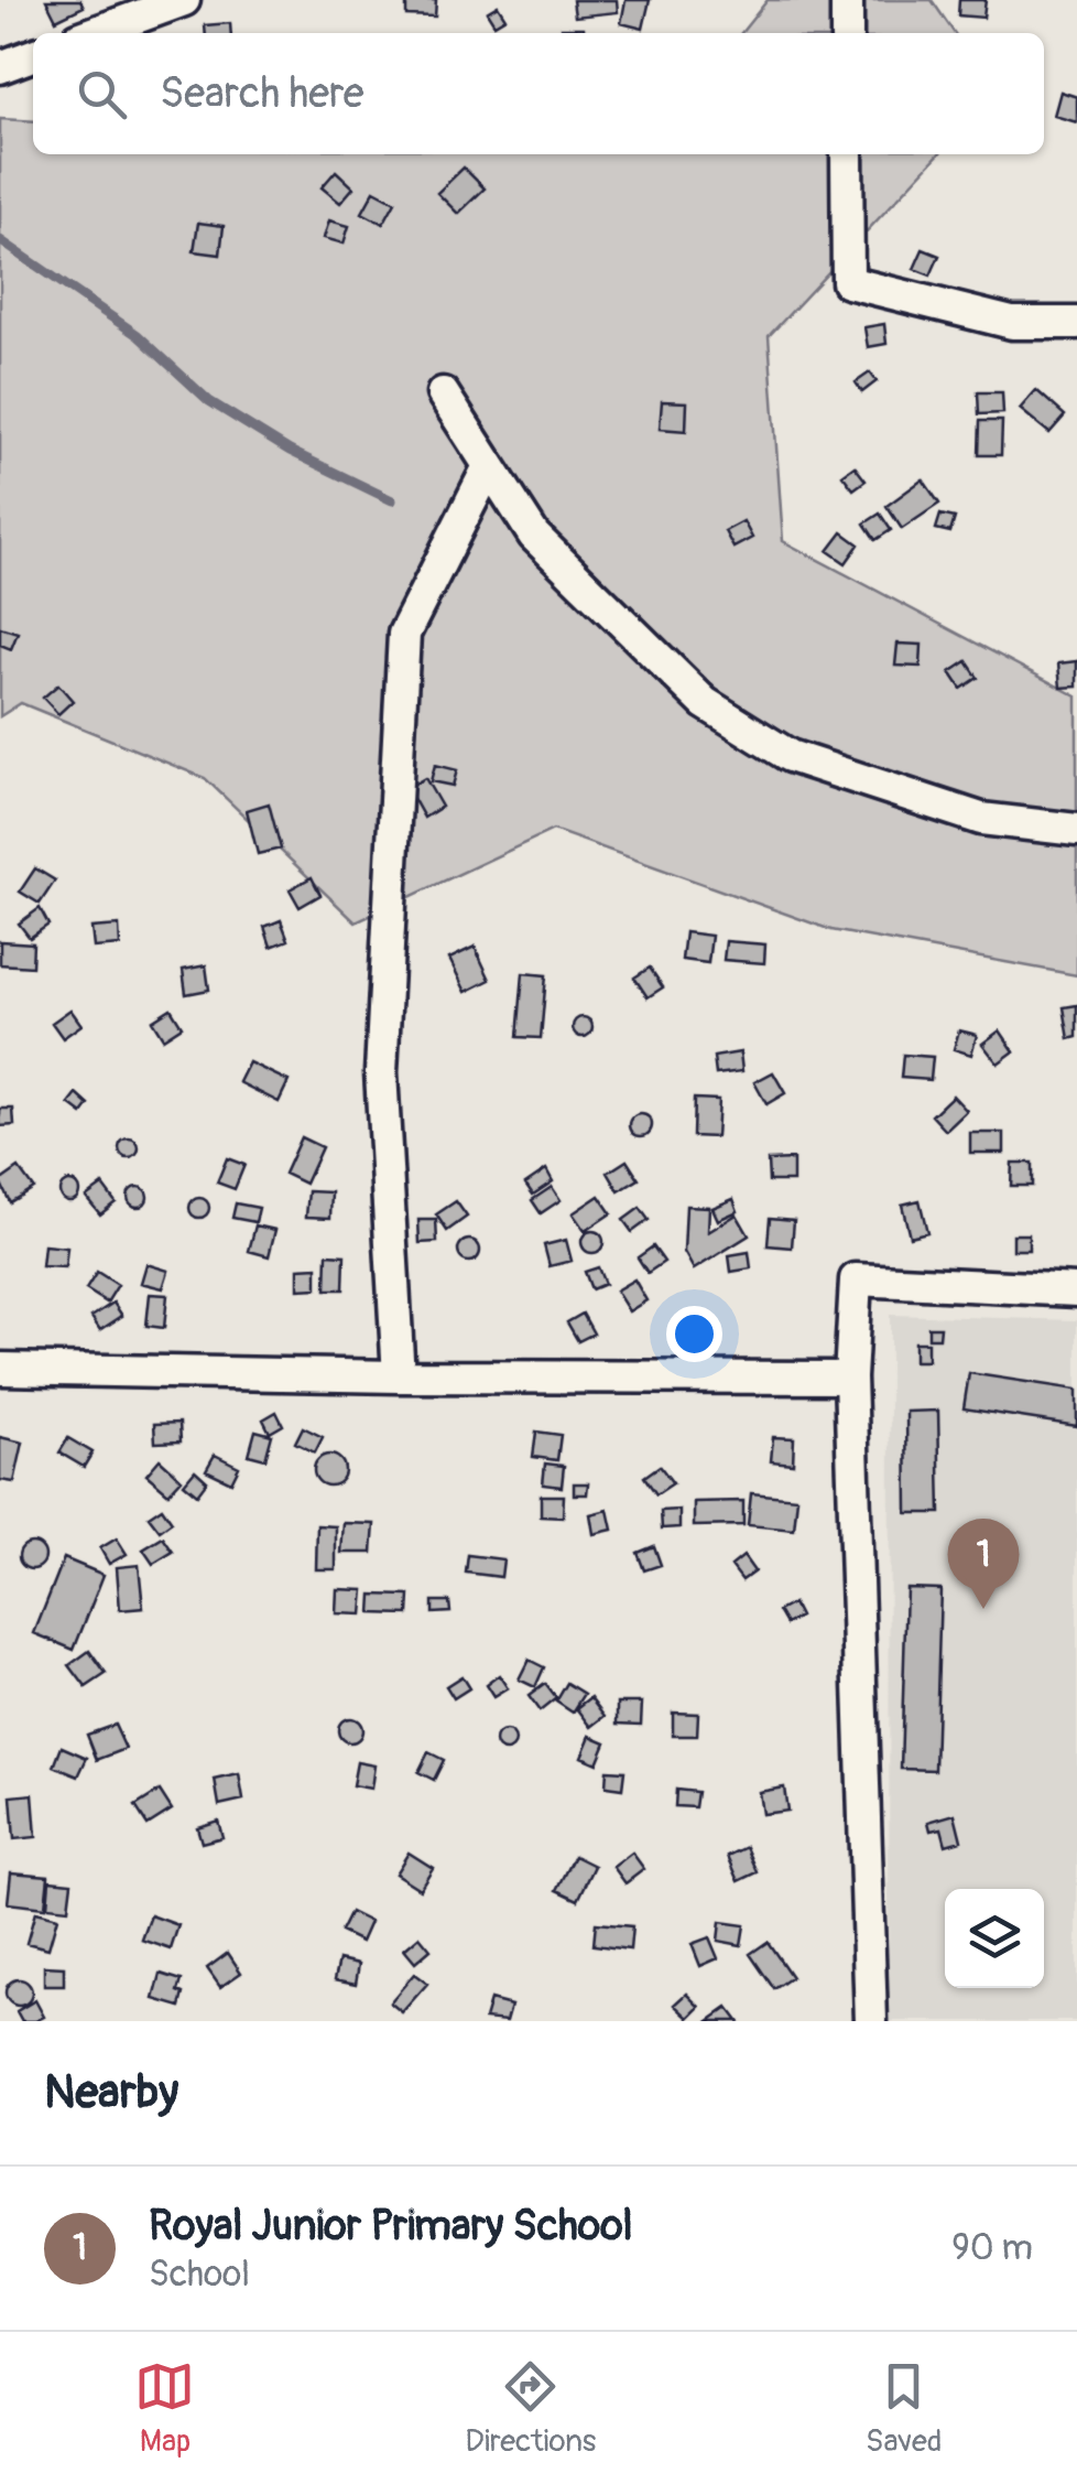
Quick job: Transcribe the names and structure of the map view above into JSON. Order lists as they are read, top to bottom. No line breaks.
{"page":{"search":"Search here","pins":"1","heading":"Nearby","list":[{"mark":"1","name":"Royal Junior Primary School","note":"School","value":"90 m"}],"nav":["Map","Directions","Saved"]}}
